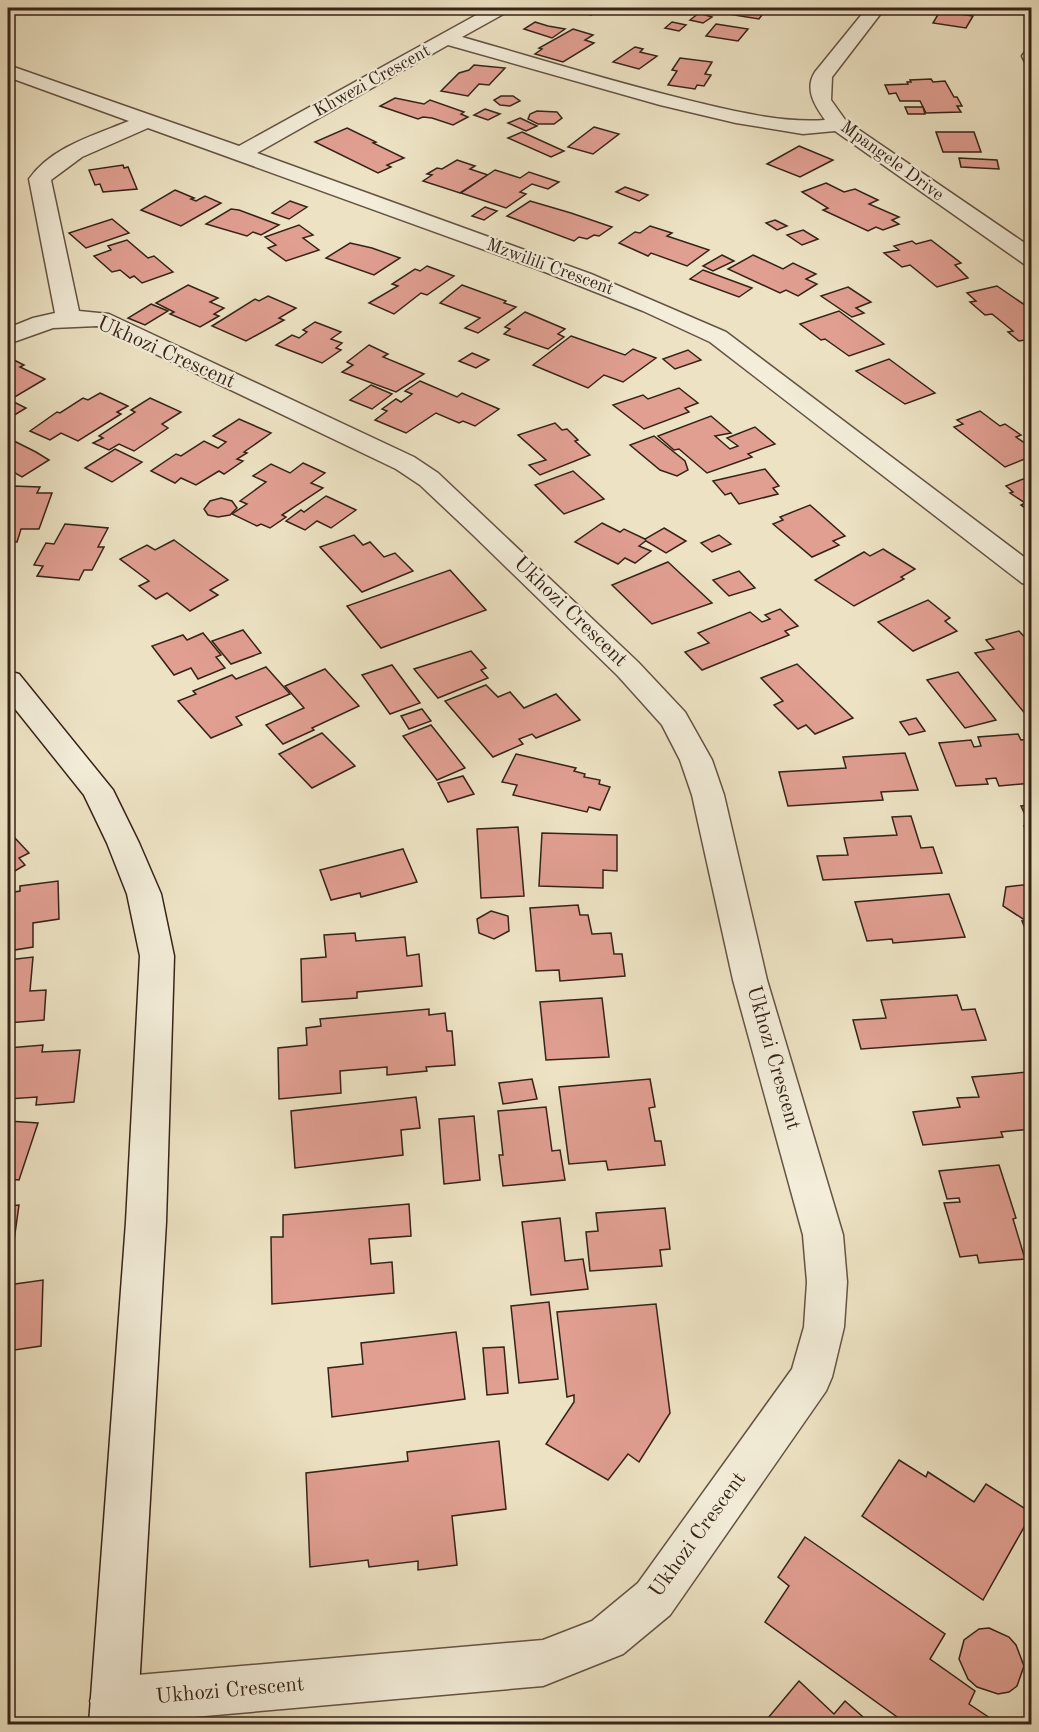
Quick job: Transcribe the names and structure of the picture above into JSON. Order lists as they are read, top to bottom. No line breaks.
{"streets":{"street":["Khwezi Crescent","Mpangele Drive","Mzwilili Crescent","Ukhozi Crescent"]},"crossings":[["Khwezi Crescent","Mzwilili Crescent"]]}
